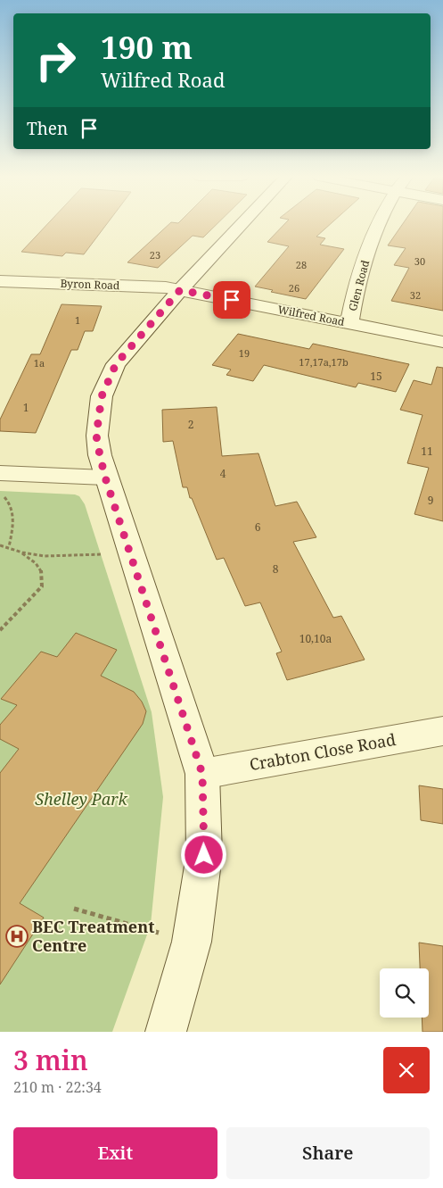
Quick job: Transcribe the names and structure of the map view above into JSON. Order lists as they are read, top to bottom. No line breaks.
{"streets":{"street":["Byron Road","Glen Road","Wilfred Road","Crabton Close Road"]},"crossings":[["Byron Road","Wilfred Road"],["Glen Road","Wilfred Road"]],"parks":["Shelley Park"],"places":{"hospital":["BEC Treatment Centre"]},"house_numbers":["23","30","28","26","32","1","19","17,17a,17b","1a","15","1","2","11","4","9","6","8","10,10a"],"page":{"turn":["190 m","Wilfred Road"],"then":"Then","heading":["3 min","210 m · 22:34"],"buttons":["Exit","Share"]}}
